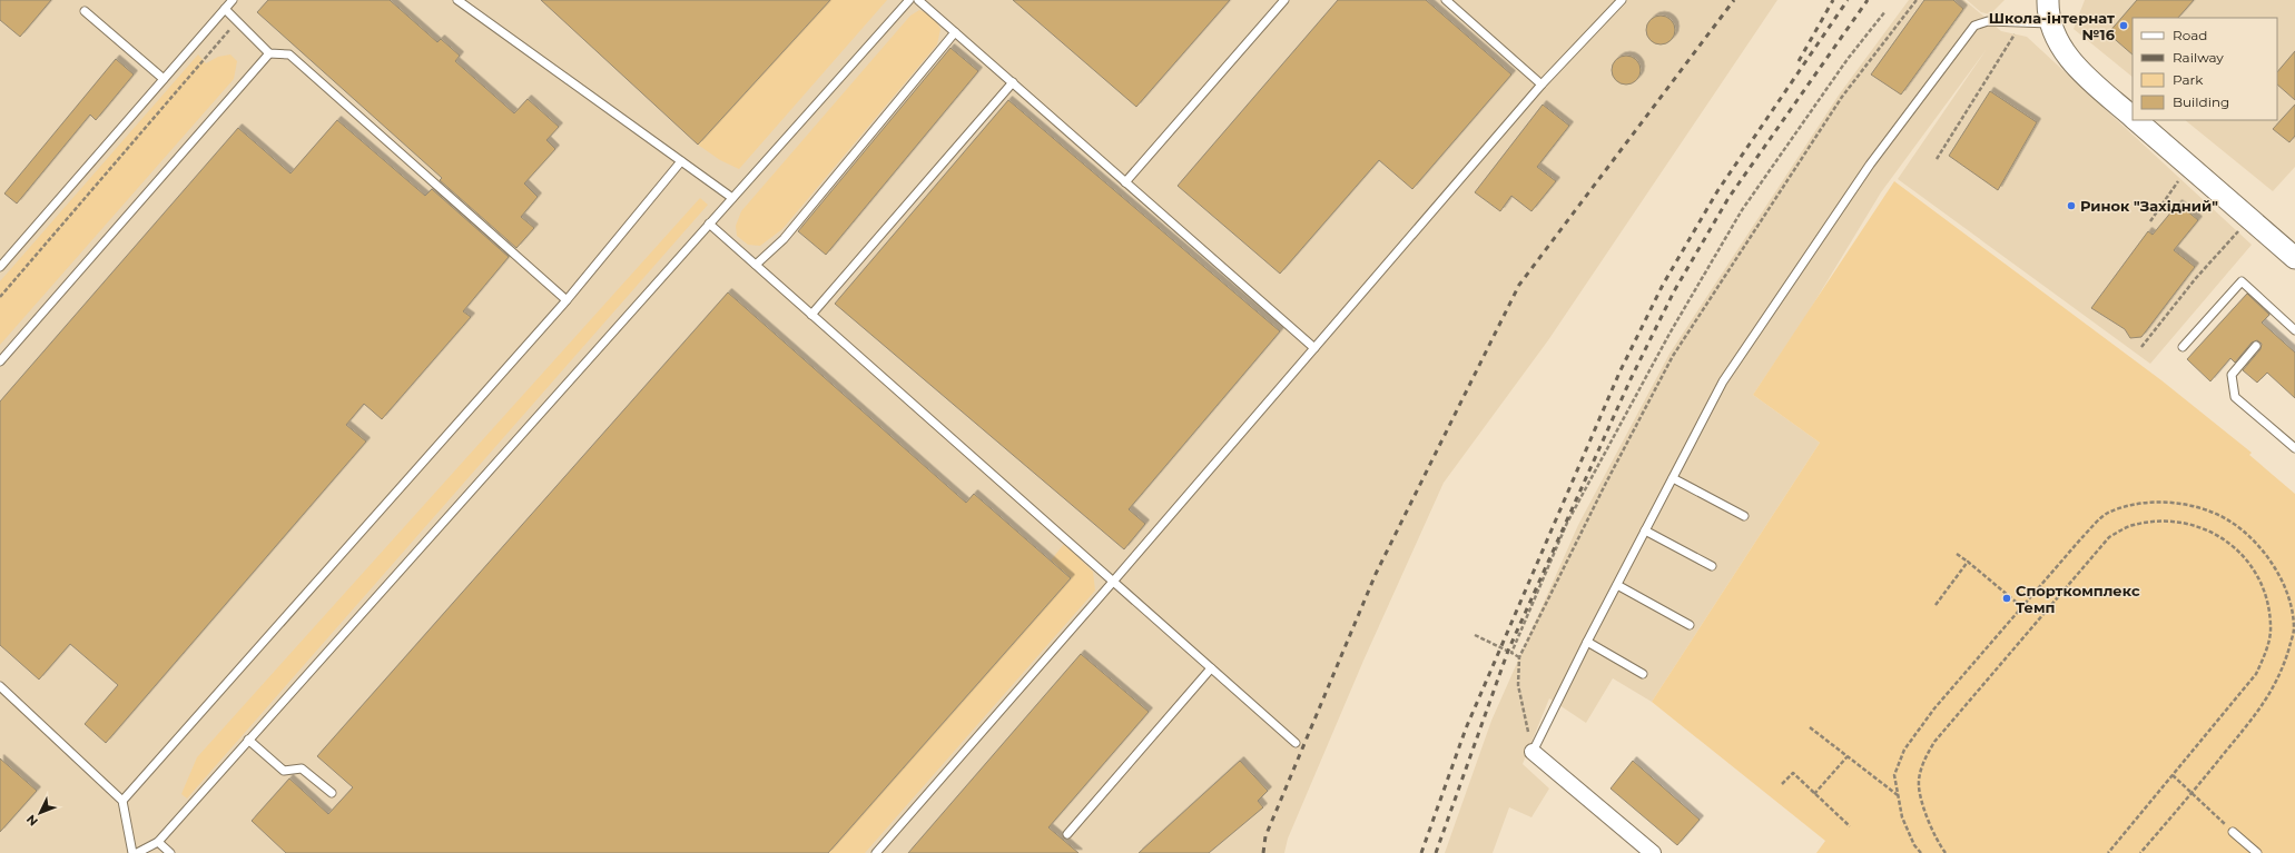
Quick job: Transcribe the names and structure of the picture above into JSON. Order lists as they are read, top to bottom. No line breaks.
{"places":["Школа-інтернат №16","Ринок \"Західний\"","Спорткомплекс Темп"],"legend":["Road","Railway","Park","Building"],"north":"bottom left"}
